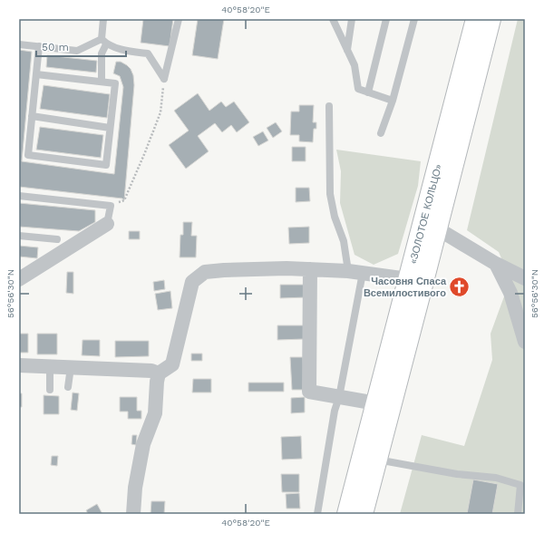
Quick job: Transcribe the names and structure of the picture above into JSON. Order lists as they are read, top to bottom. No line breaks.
{"streets":{"highway":["«ЗОЛОТОЕ КОЛЬЦО»"]},"places":{"church":["Часовня Спаса Всемилостивого"]},"scale_bar":"50 m","coordinates":["40°58'20\"E","56°56'30\"N"]}
